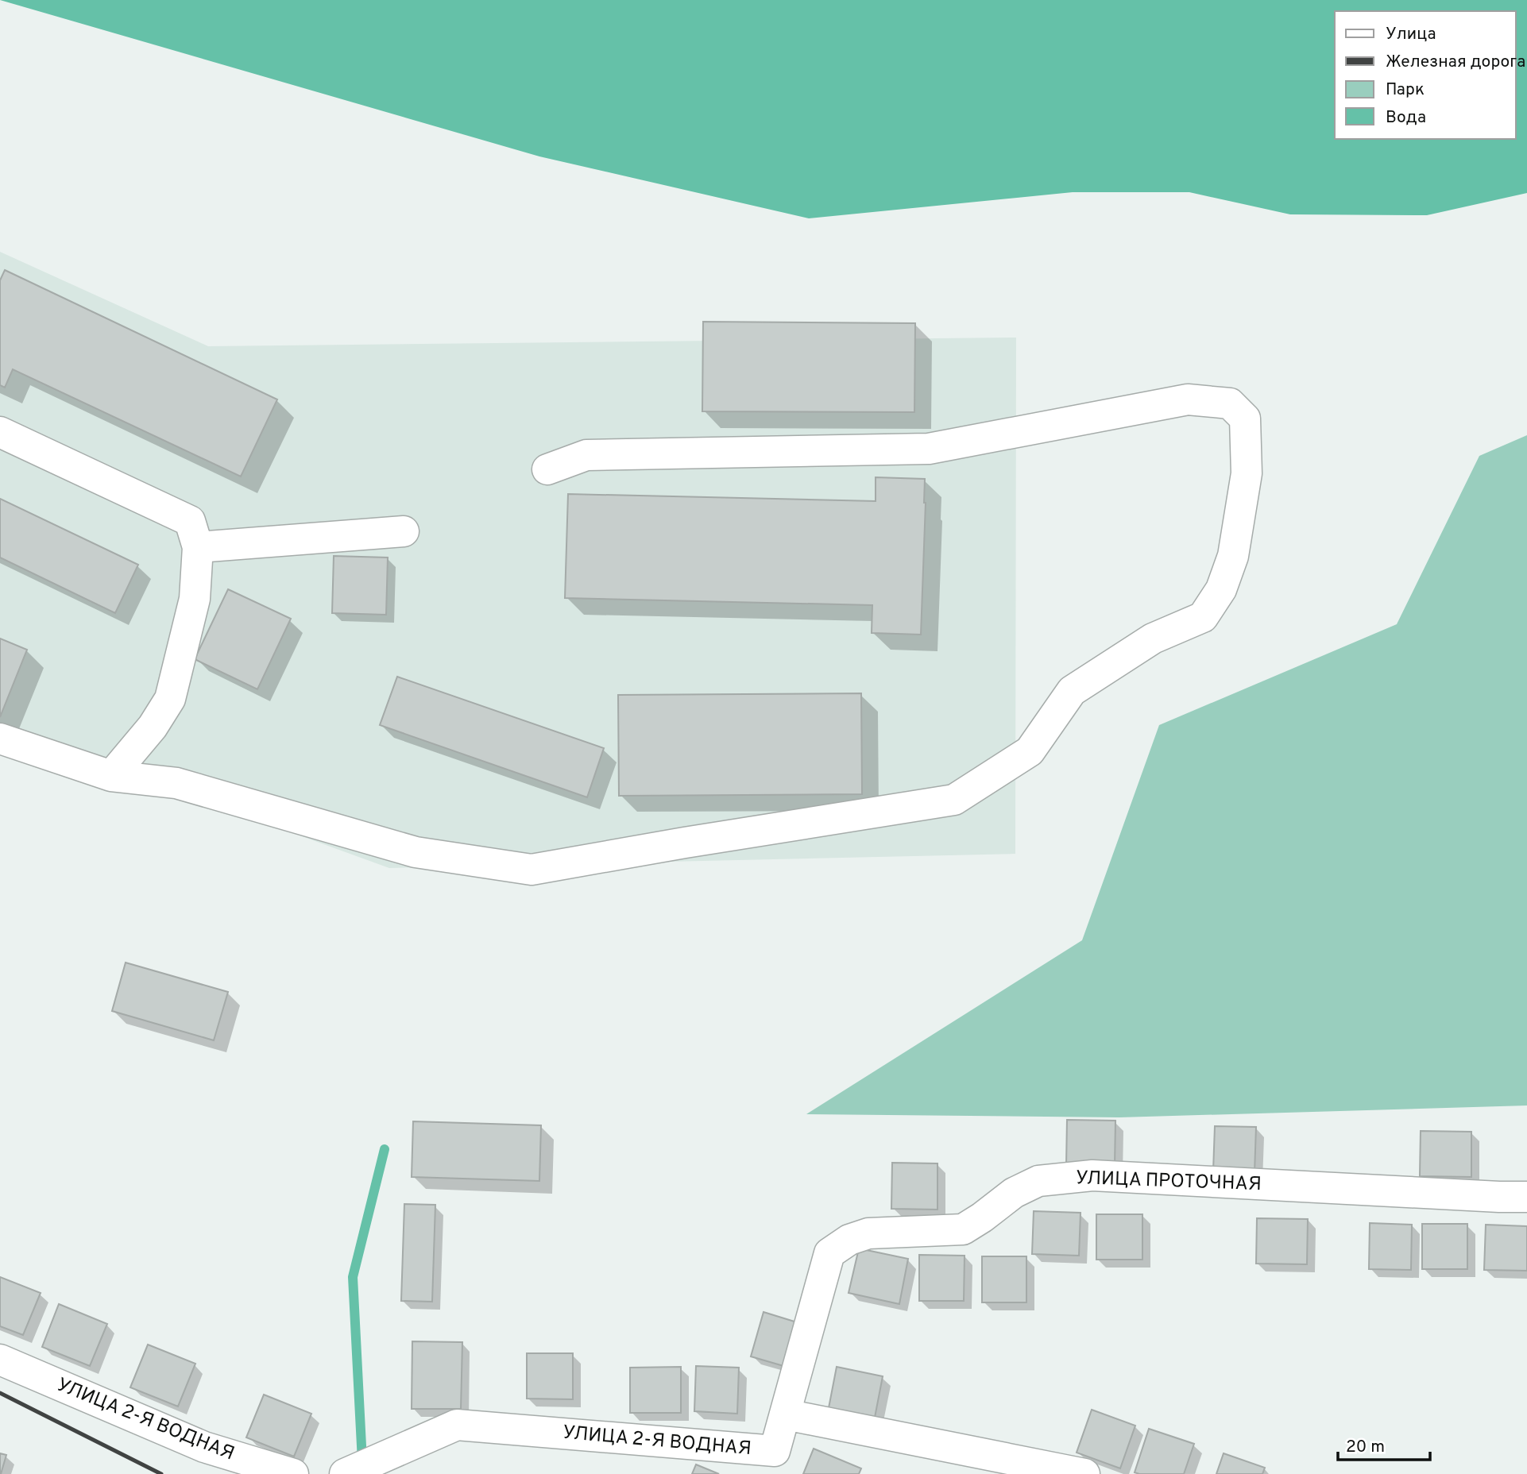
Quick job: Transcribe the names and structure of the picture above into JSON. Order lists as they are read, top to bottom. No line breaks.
{"streets":{"street":["УЛИЦА ПРОТОЧНАЯ","УЛИЦА 2-Я ВОДНАЯ"]},"crossings":[["УЛИЦА ПРОТОЧНАЯ","УЛИЦА 2-Я ВОДНАЯ"]],"legend":["Улица","Железная дорога","Парк","Вода"],"scale_bar":"20 m"}
